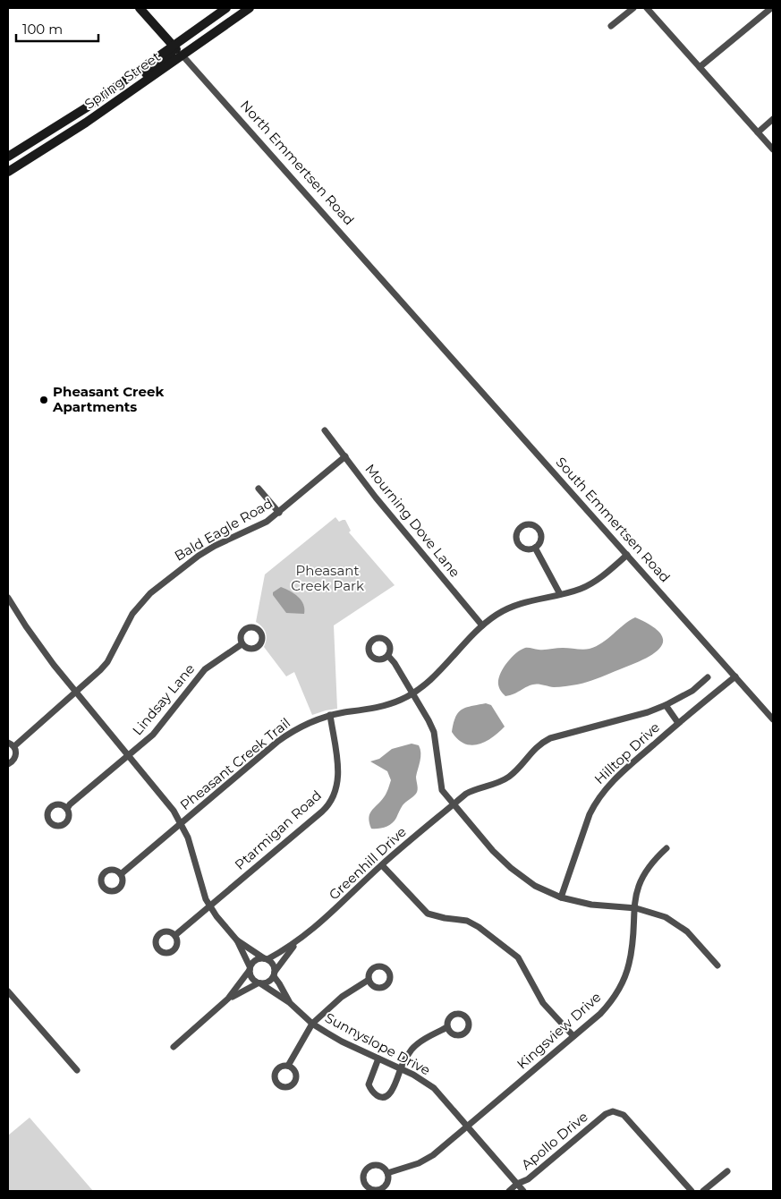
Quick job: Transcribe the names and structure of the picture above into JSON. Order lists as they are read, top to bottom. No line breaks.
{"streets":{"main road":["Spring Street","North Emmertsen Road"],"street":["South Emmertsen Road","Mourning Dove Lane","Bald Eagle Road","Lindsay Lane","Hilltop Drive","Pheasant Creek Trail","Ptarmigan Road","Greenhill Drive","Kingsview Drive","Sunnyslope Drive","Apollo Drive"]},"crossings":[["Spring Street","North Emmertsen Road"],["North Emmertsen Road","South Emmertsen Road"],["South Emmertsen Road","Hilltop Drive"],["South Emmertsen Road","Pheasant Creek Trail"],["Mourning Dove Lane","Bald Eagle Road"],["Mourning Dove Lane","Pheasant Creek Trail"],["Pheasant Creek Trail","Ptarmigan Road"],["Greenhill Drive","Sunnyslope Drive"],["Kingsview Drive","Sunnyslope Drive"],["Sunnyslope Drive","Apollo Drive"]],"parks":["Pheasant Creek Park"],"places":["Pheasant Creek Apartments"],"scale_bar":"100 m"}
